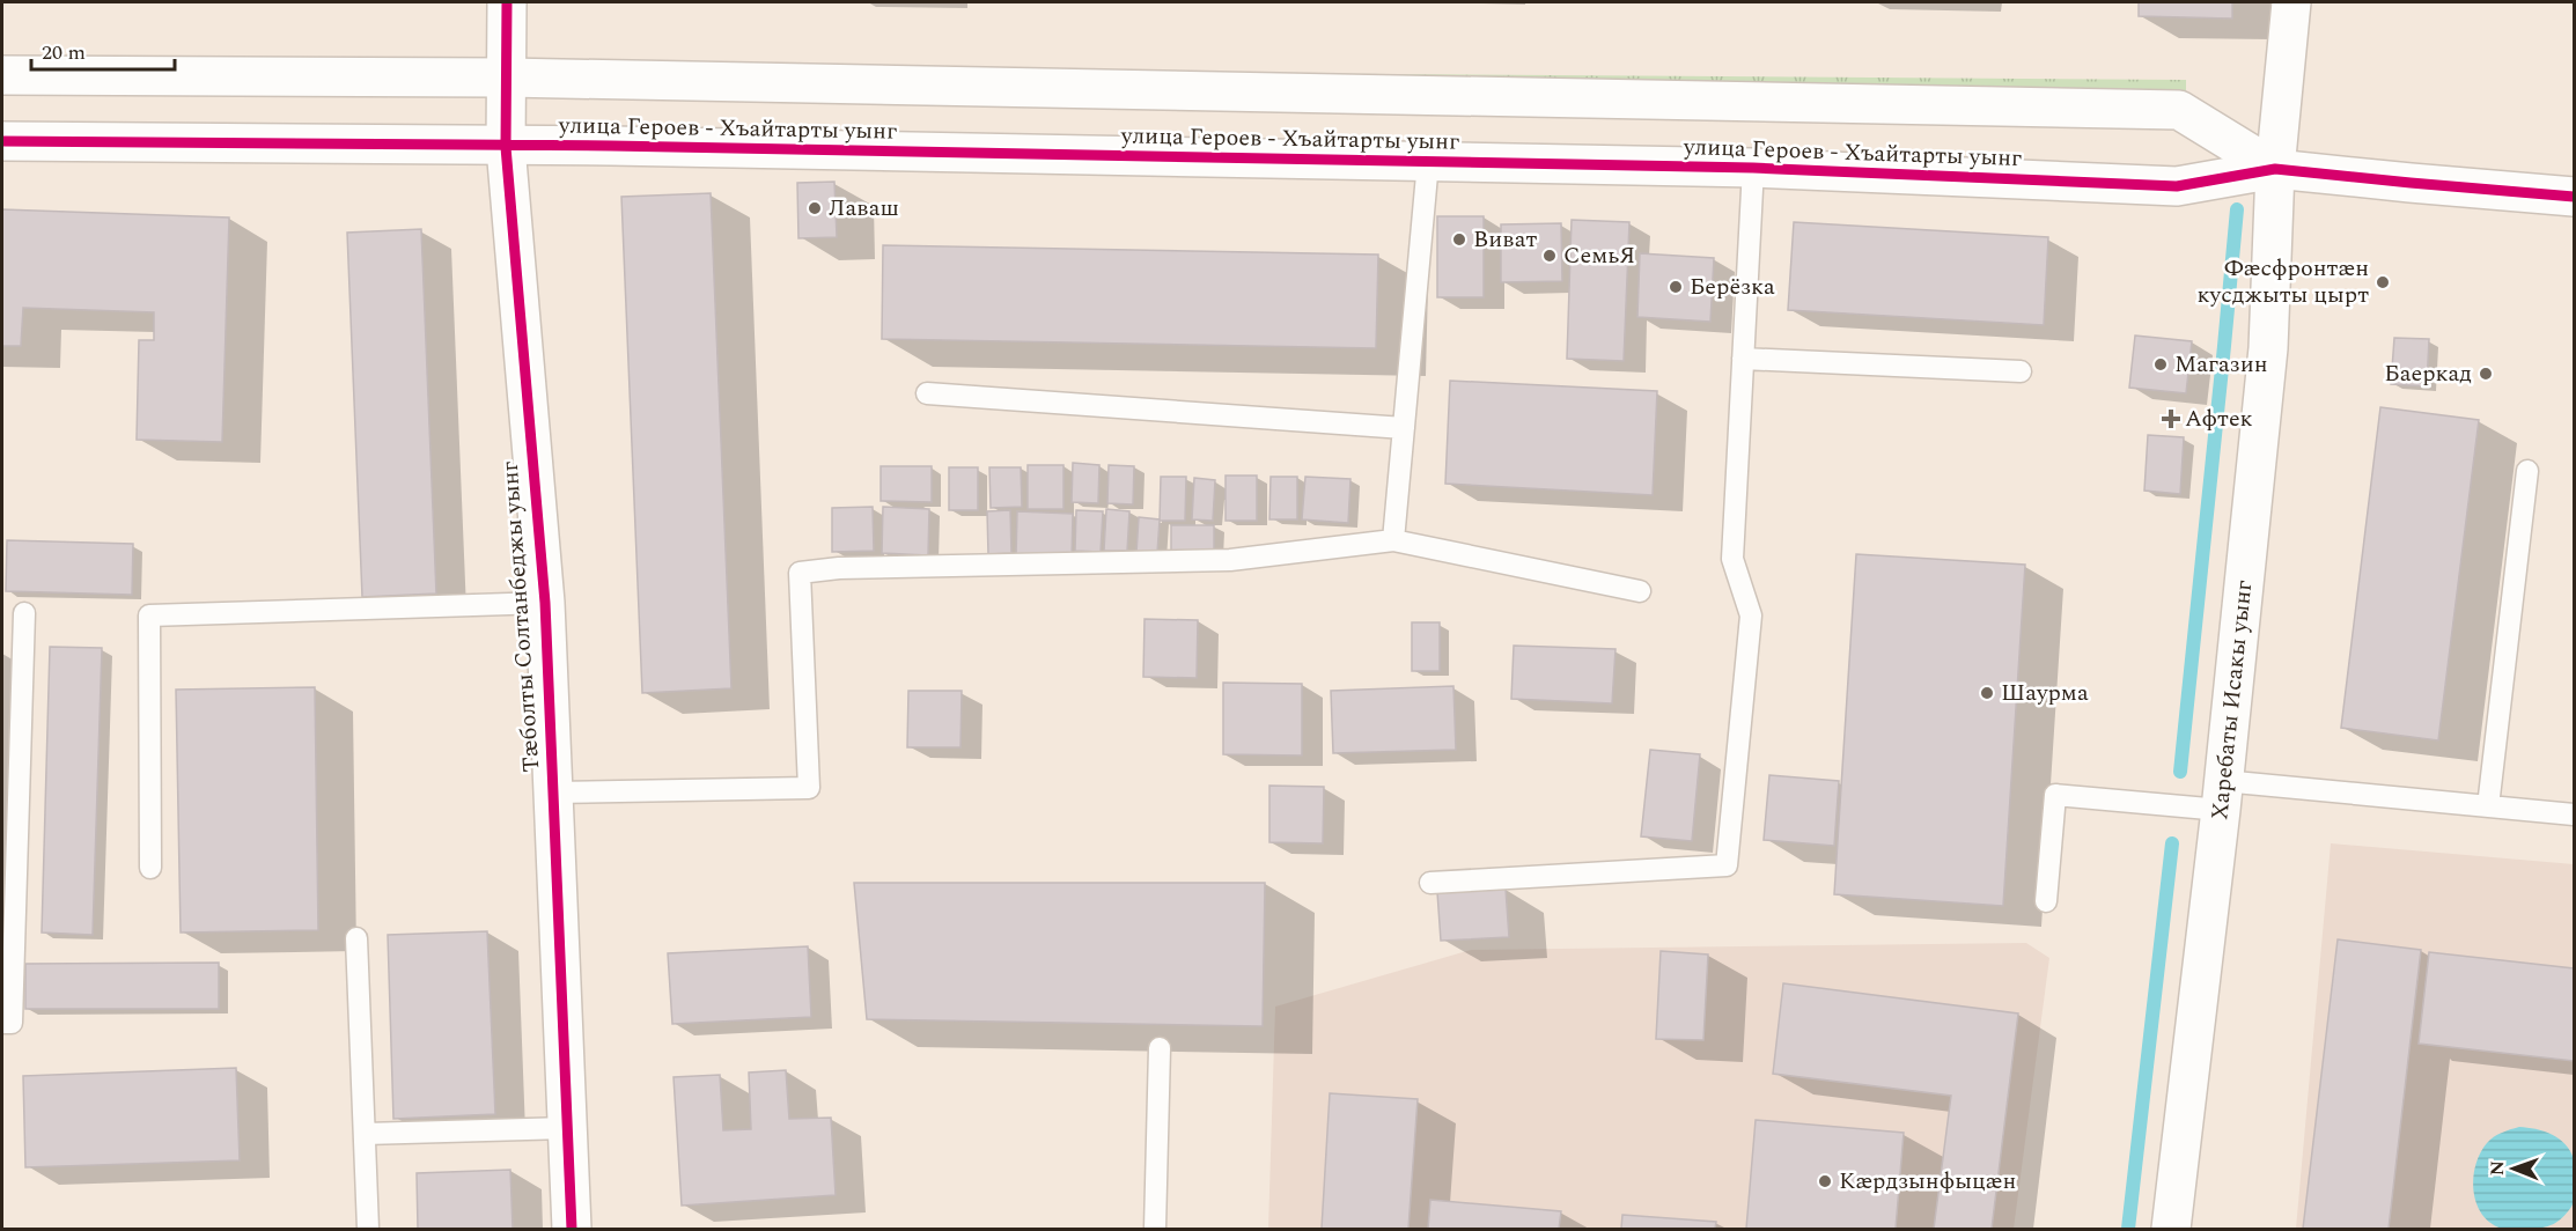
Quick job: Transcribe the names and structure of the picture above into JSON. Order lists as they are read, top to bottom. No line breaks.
{"streets":{"street":["улица Героев - Хъайтарты уынг","Тæболты Солтанбеджы уынг","Харебаты Исакы уынг"]},"crossings":[["улица Героев - Хъайтарты уынг","Тæболты Солтанбеджы уынг"],["улица Героев - Хъайтарты уынг","Харебаты Исакы уынг"]],"places":{"other":["Лаваш","Виват","СемьЯ","Фæсфронтæн кусджыты цырт","Берёзка","Магазин","Баеркад","Шаурма","Кæрдзынфыцæн"],"health":["Афтек"]},"scale_bar":"20 m","north":"left"}
